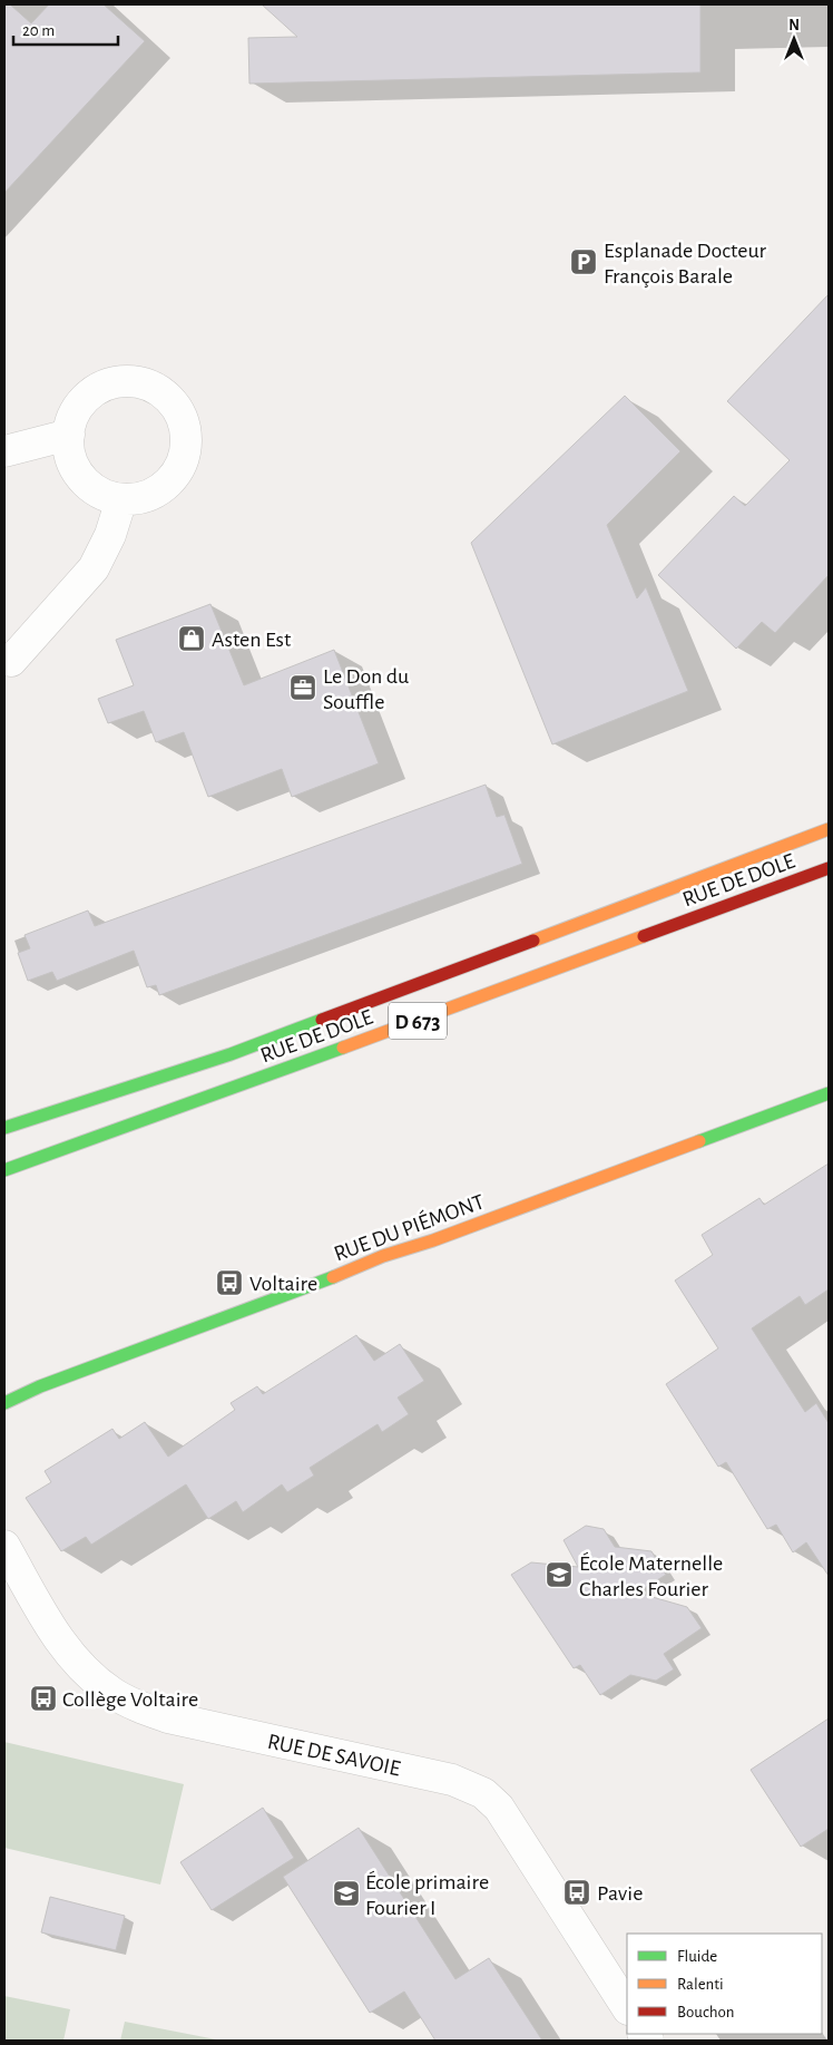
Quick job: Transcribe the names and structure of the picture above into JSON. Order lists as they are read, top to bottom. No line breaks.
{"streets":{"main road":["RUE DE DOLE","D 673","RUE DU PIÉMONT"],"street":["RUE DE SAVOIE"]},"places":{"parking":["Esplanade Docteur François Barale"],"shop":["Asten Est"],"office":["Le Don du Souffle"],"bus stop":["Voltaire","Collège Voltaire","Pavie"],"school or university":["École Maternelle Charles Fourier","École primaire Fourier I"]},"legend":["Fluide","Ralenti","Bouchon"],"scale_bar":"20 m","north":"top"}
